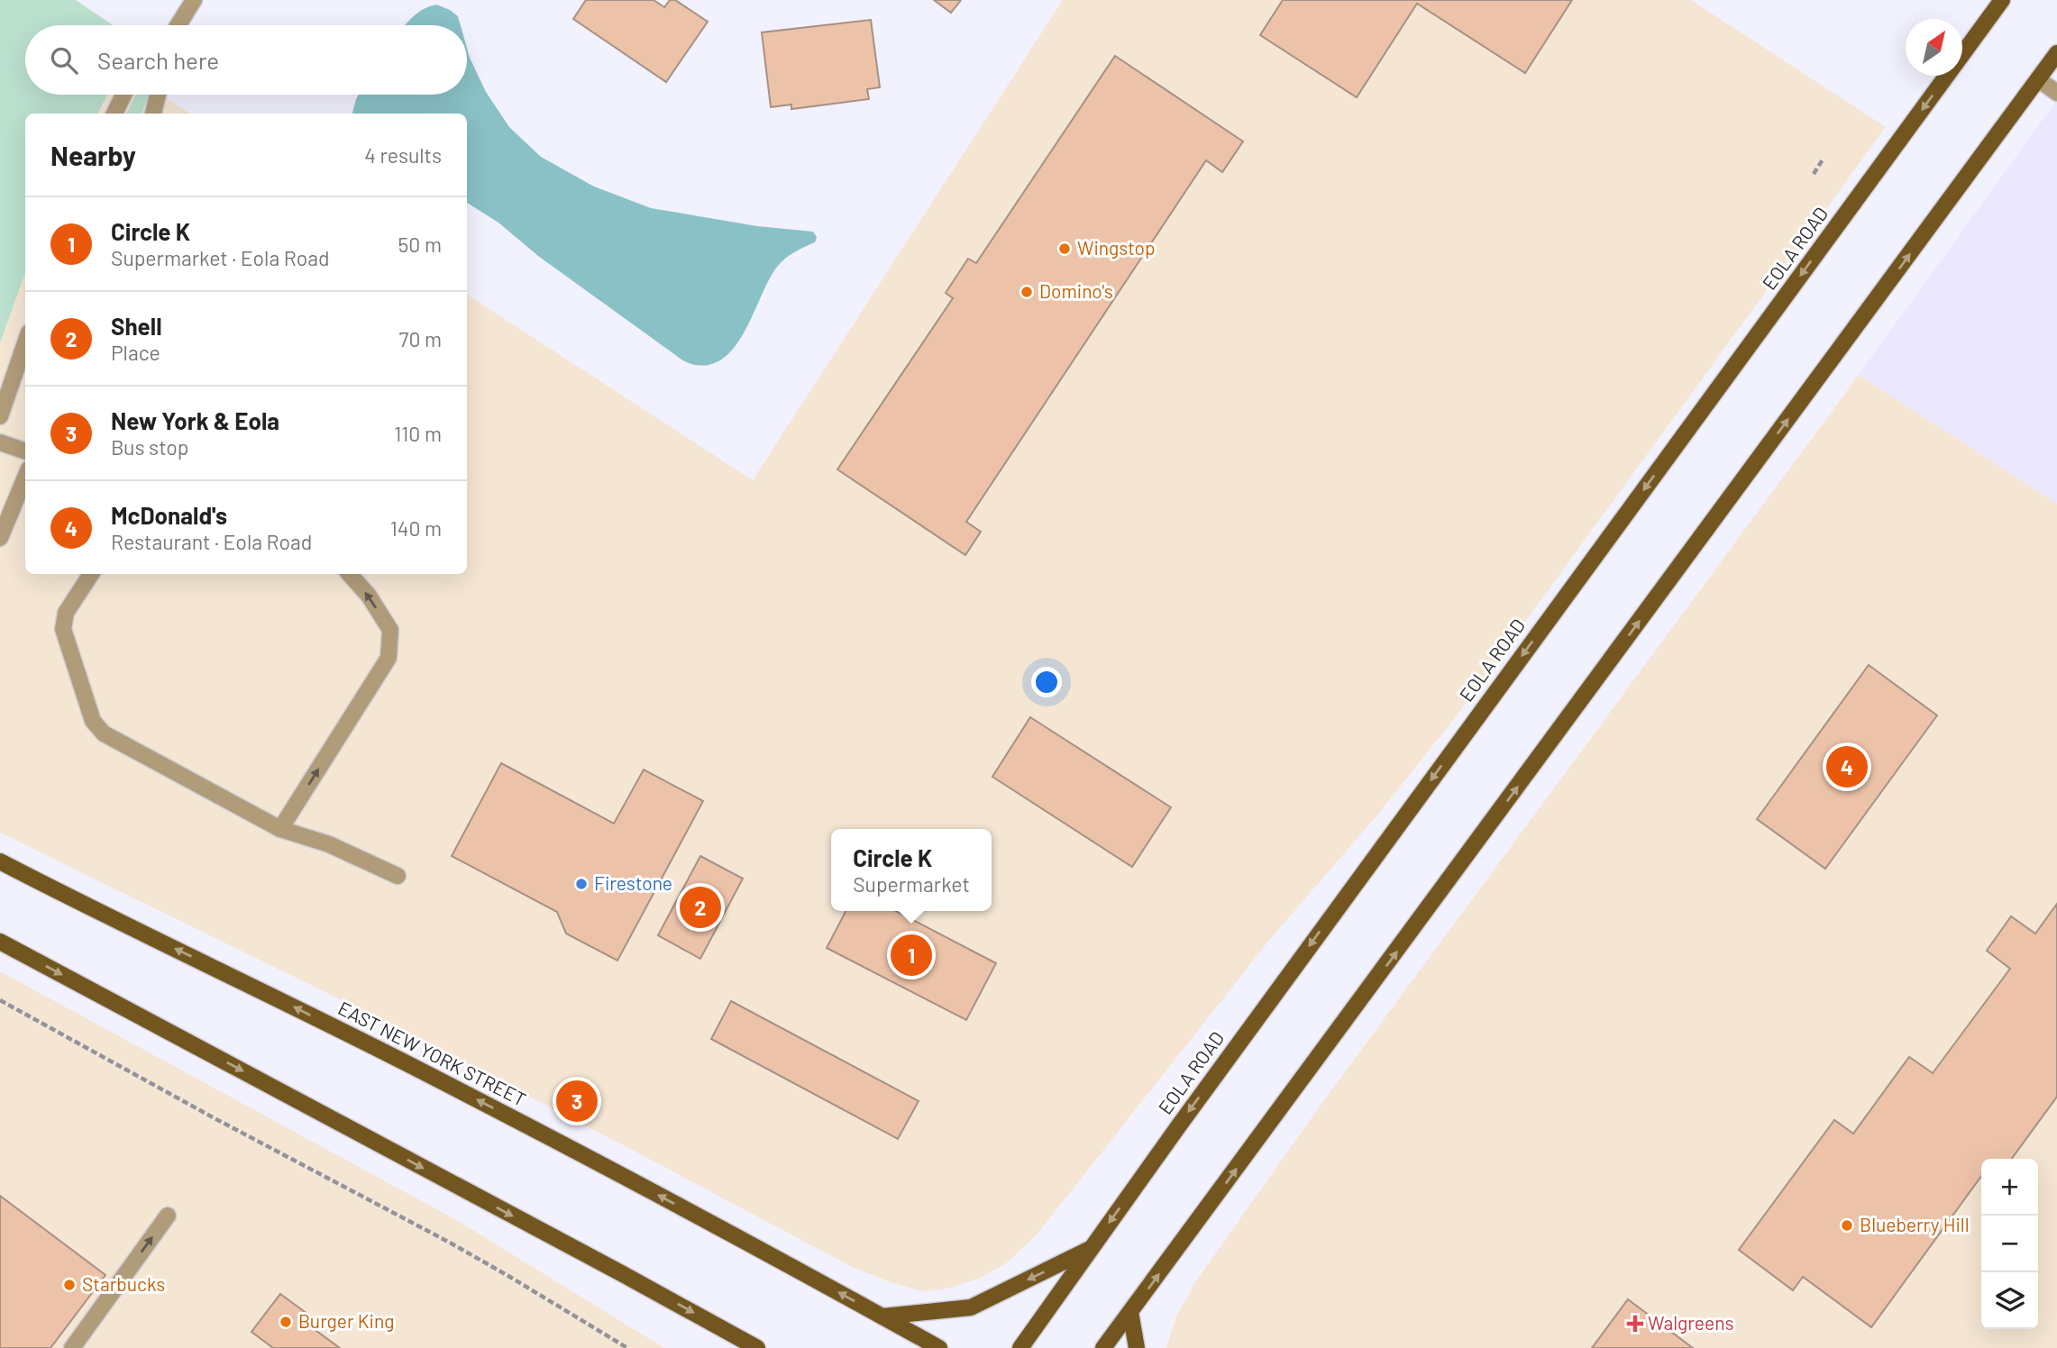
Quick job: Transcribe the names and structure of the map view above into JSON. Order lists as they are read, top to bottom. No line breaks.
{"streets":{"main road":["EOLA ROAD","EAST NEW YORK STREET"]},"places":{"other":["Wingstop","Domino's","Firestone","Blueberry Hill","Starbucks","Burger King"],"health":["Walgreens"]},"north":"top right","page":{"search":"Search here","heading":["Nearby","4 results"],"list":[{"mark":"1","name":"Circle K","note":"Supermarket · Eola Road","value":"50 m"},{"mark":"2","name":"Shell","note":"Place","value":"70 m"},{"mark":"3","name":"New York & Eola","note":"Bus stop","value":"110 m"},{"mark":"4","name":"McDonald's","note":"Restaurant · Eola Road","value":"140 m"}],"pins":["4","2","1","3"],"popup":["Circle K","Supermarket"],"map_buttons":["+","−"]}}
